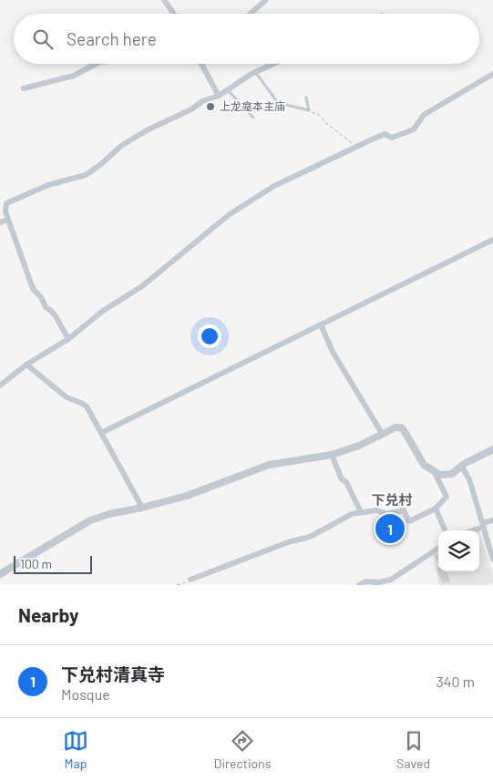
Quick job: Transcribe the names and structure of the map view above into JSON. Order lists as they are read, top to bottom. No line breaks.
{"districts":["下兑村"],"places":["上龙龛本主庙"],"scale_bar":"100 m","page":{"search":"Search here","pins":"1","scale":"100 m","heading":"Nearby","list":[{"mark":"1","name":"下兑村清真寺","note":"Mosque","value":"340 m"}],"nav":["Map","Directions","Saved"]}}
